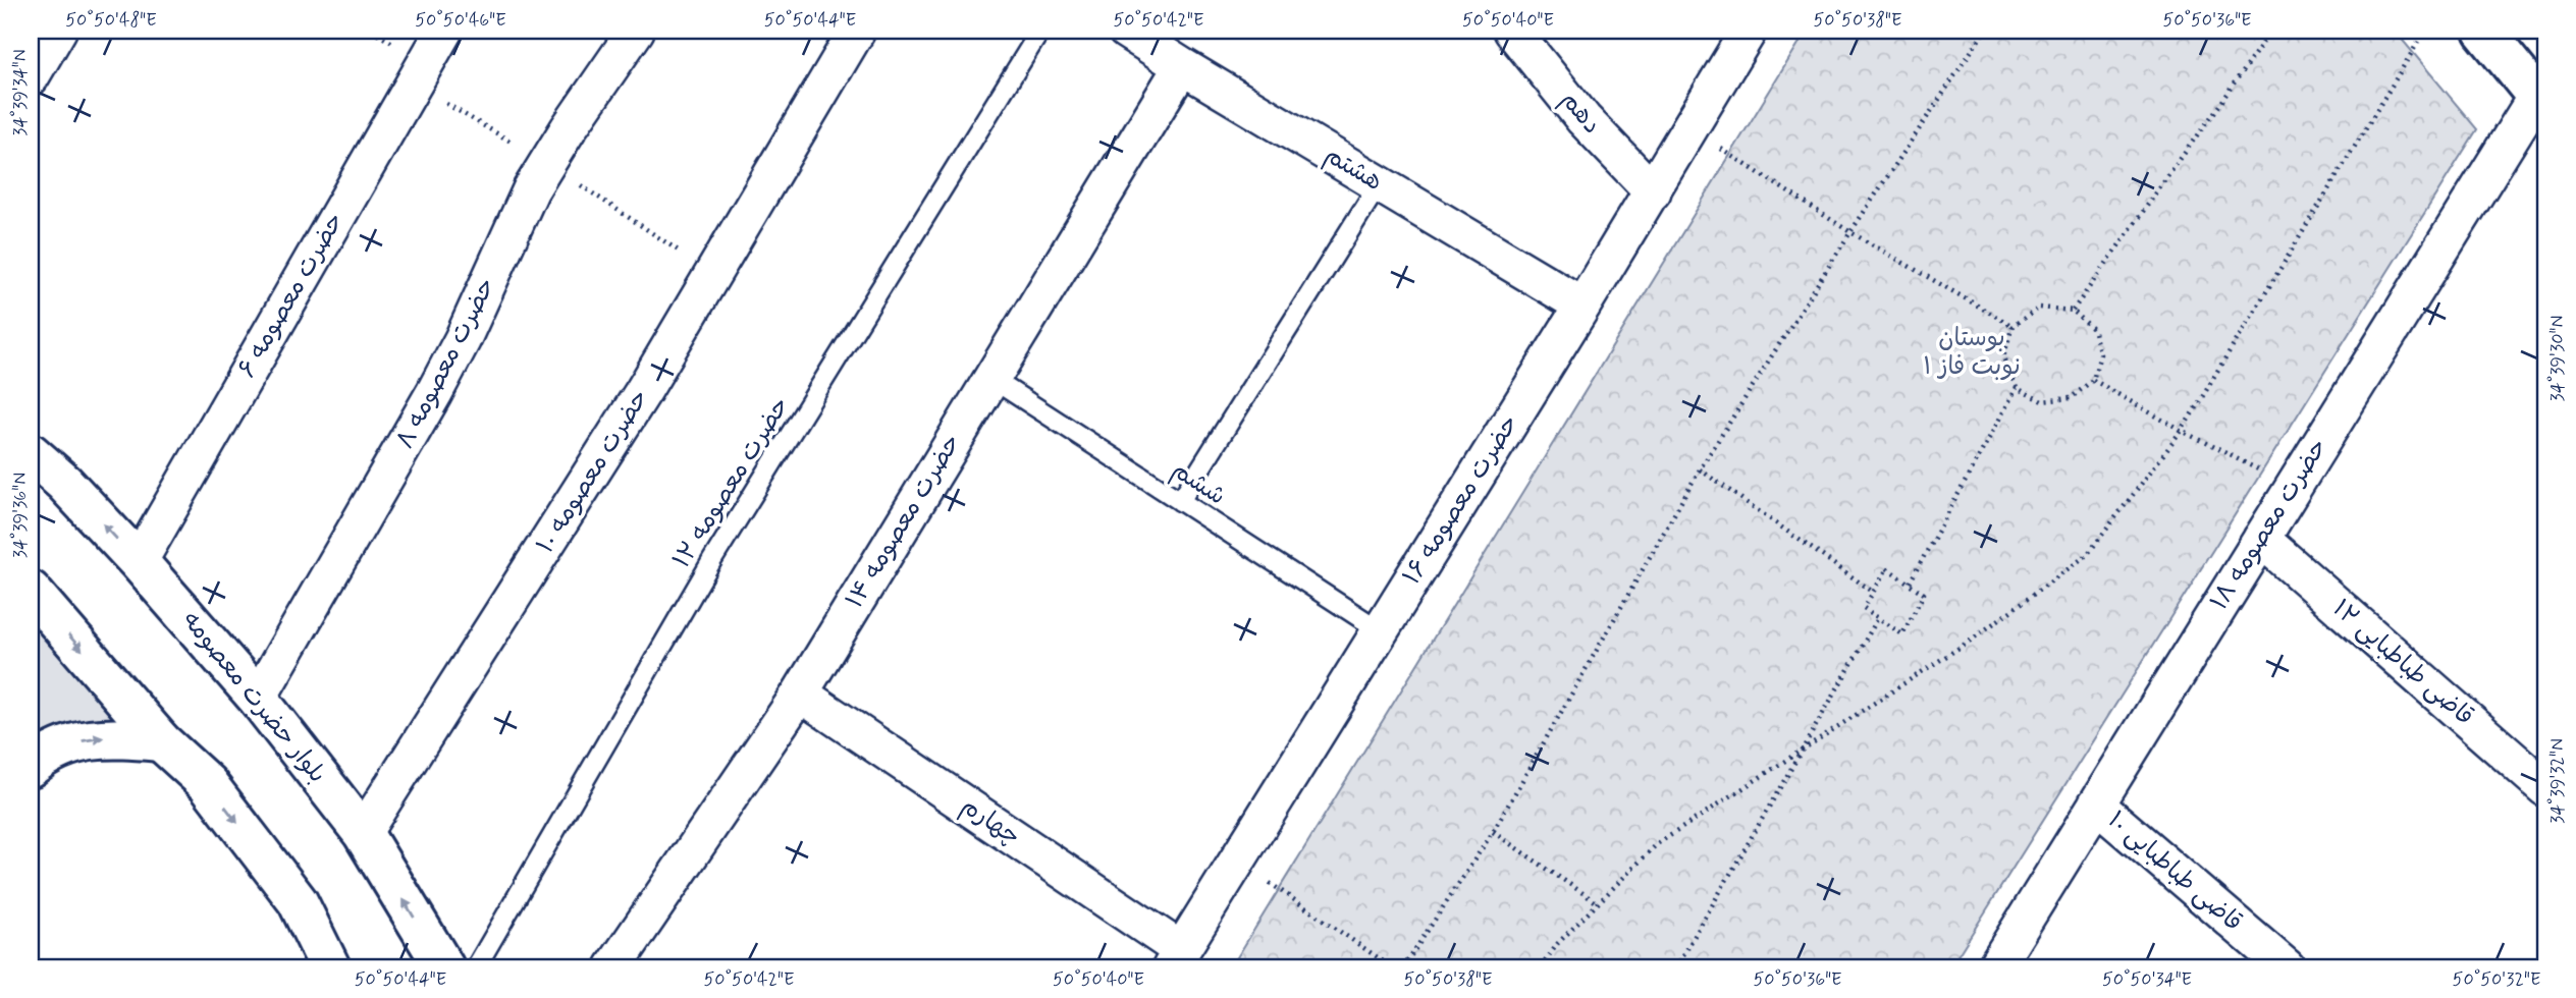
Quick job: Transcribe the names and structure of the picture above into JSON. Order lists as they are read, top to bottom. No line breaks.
{"streets":{"main road":["بلوار حضرت معصومه"],"street":["دهم","هشتم","حضرت معصومه ۶","حضرت معصومه ۸","حضرت معصومه ۱۰","حضرت معصومه ۱۶","حضرت معصومه ۱۴","حضرت معصومه ۱۸","قاضی طباطبایی ۱۲","چهارم","قاضی طباطبایی ۱۰"],"lane":["حضرت معصومه ۱۲","ششم"]},"crossings":[["دهم","حضرت معصومه ۱۶"],["هشتم","حضرت معصومه ۱۶"],["هشتم","حضرت معصومه ۱۴"],["حضرت معصومه ۶","بلوار حضرت معصومه"],["حضرت معصومه ۸","بلوار حضرت معصومه"],["حضرت معصومه ۱۰","بلوار حضرت معصومه"],["ششم","حضرت معصومه ۱۶"],["ششم","حضرت معصومه ۱۴"],["حضرت معصومه ۱۶","چهارم"],["حضرت معصومه ۱۴","چهارم"],["حضرت معصومه ۱۸","قاضی طباطبایی ۱۲"],["حضرت معصومه ۱۸","قاضی طباطبایی ۱۰"]],"parks":["بوستان نوبت فاز ۱"],"coordinates":["50°50'48\"E","50°50'46\"E","50°50'44\"E","50°50'42\"E","50°50'40\"E","50°50'38\"E","50°50'36\"E","34°39'34\"N","34°39'30\"N","34°39'36\"N","34°39'32\"N","50°50'34\"E","50°50'32\"E"]}
